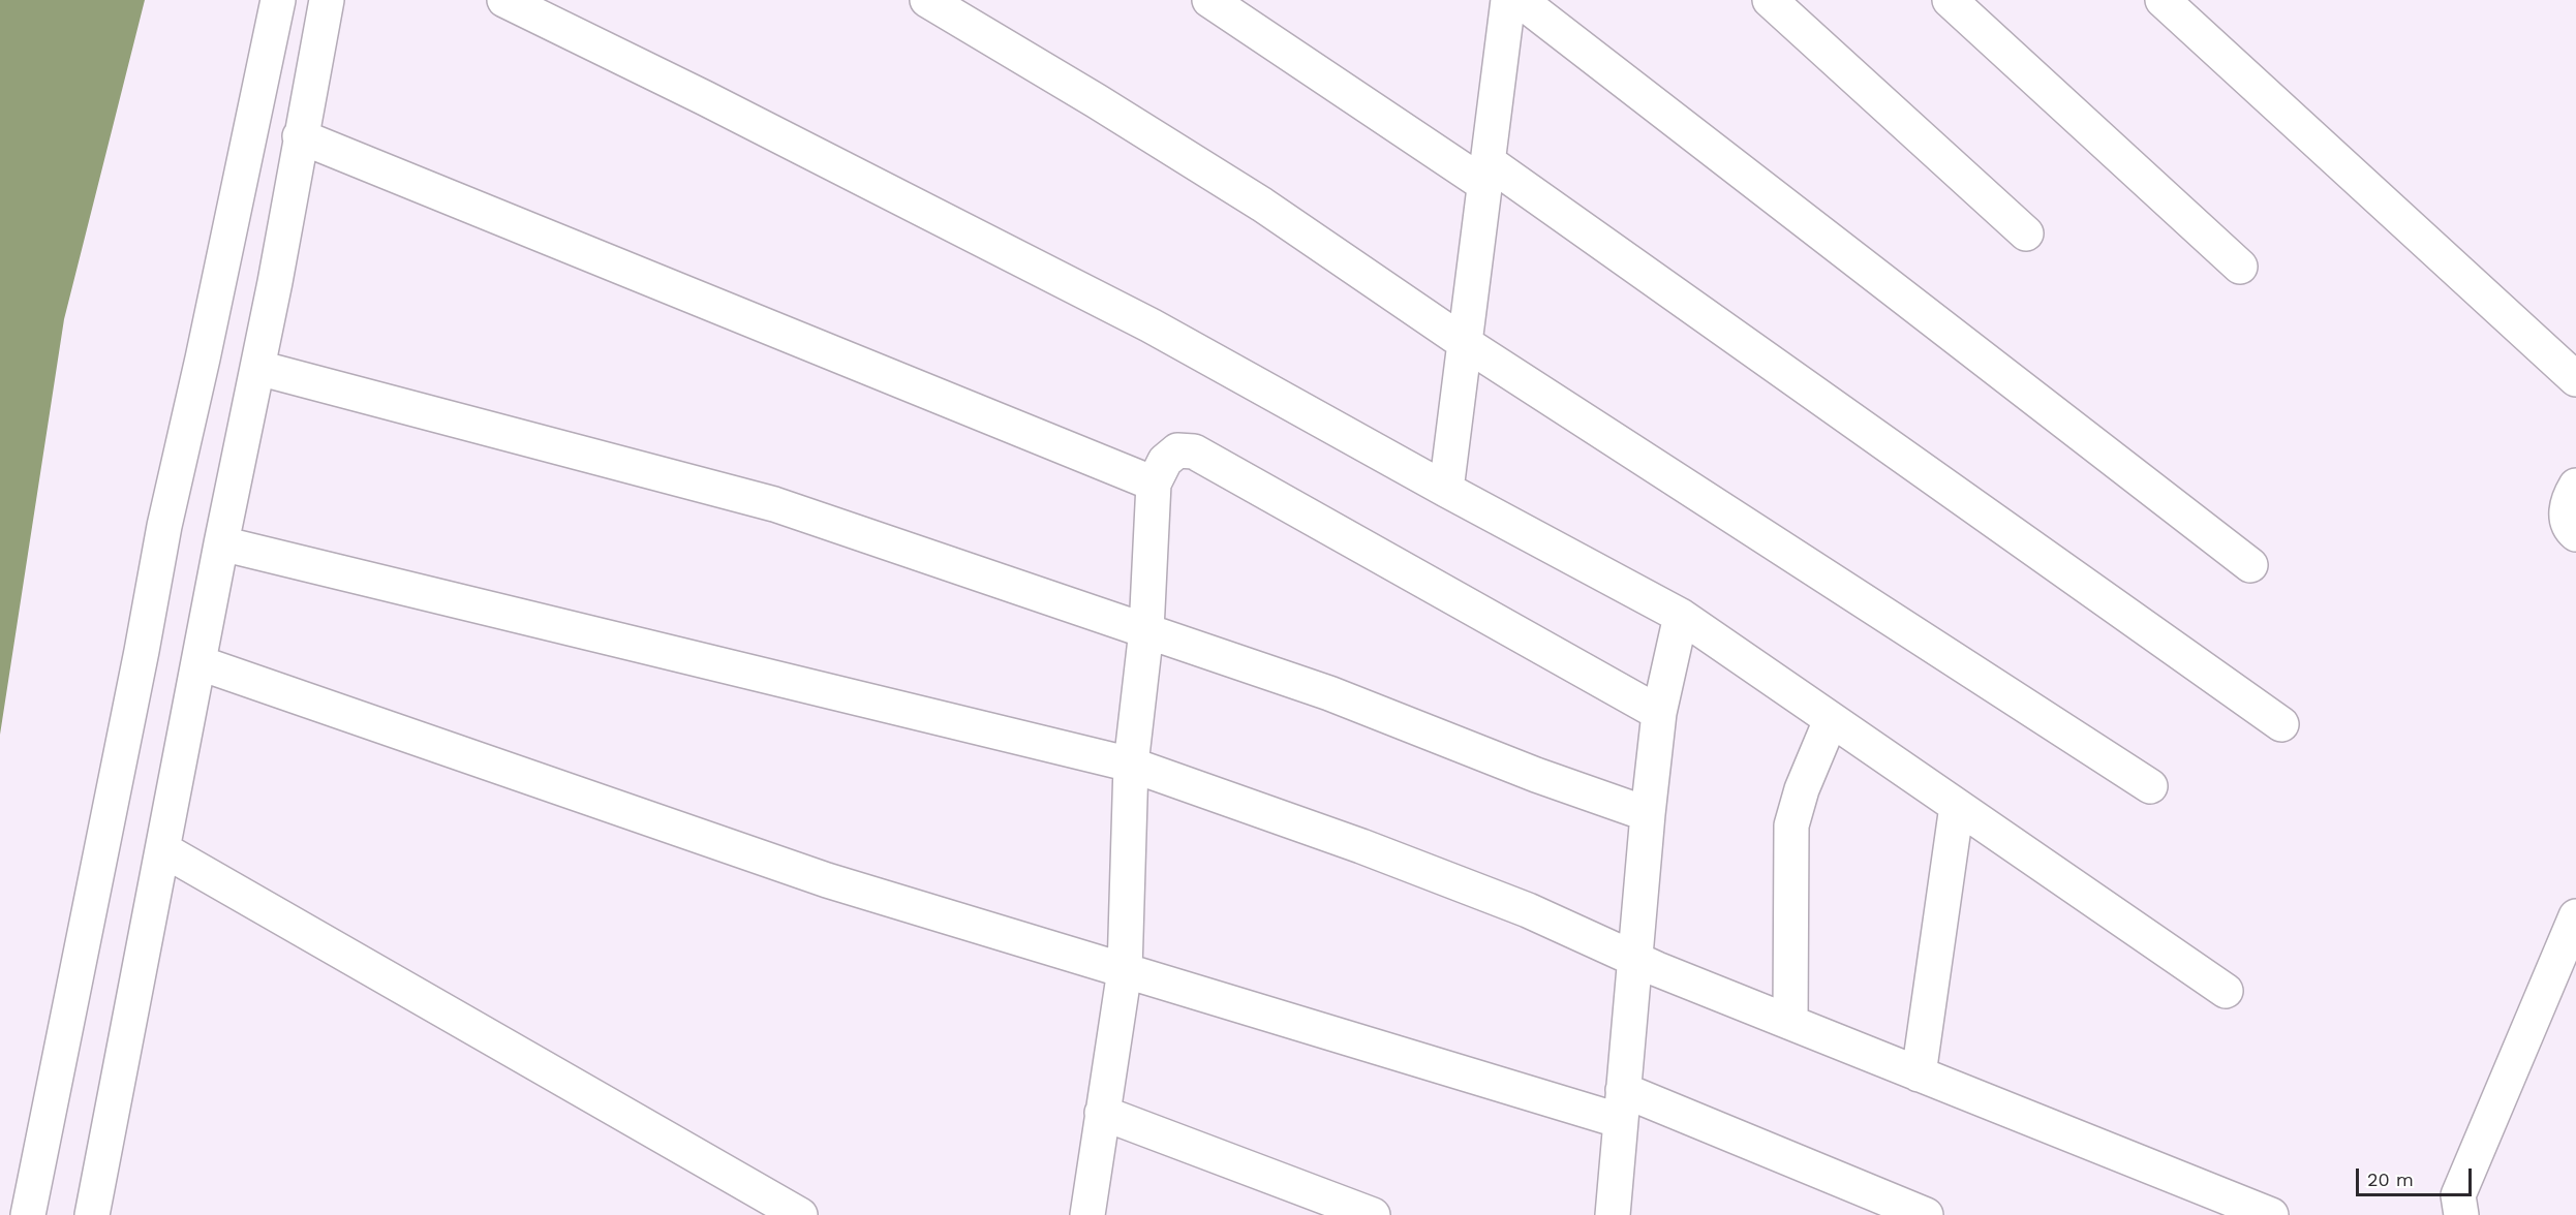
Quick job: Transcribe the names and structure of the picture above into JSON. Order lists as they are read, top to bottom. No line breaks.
{"scale_bar":"20 m"}
